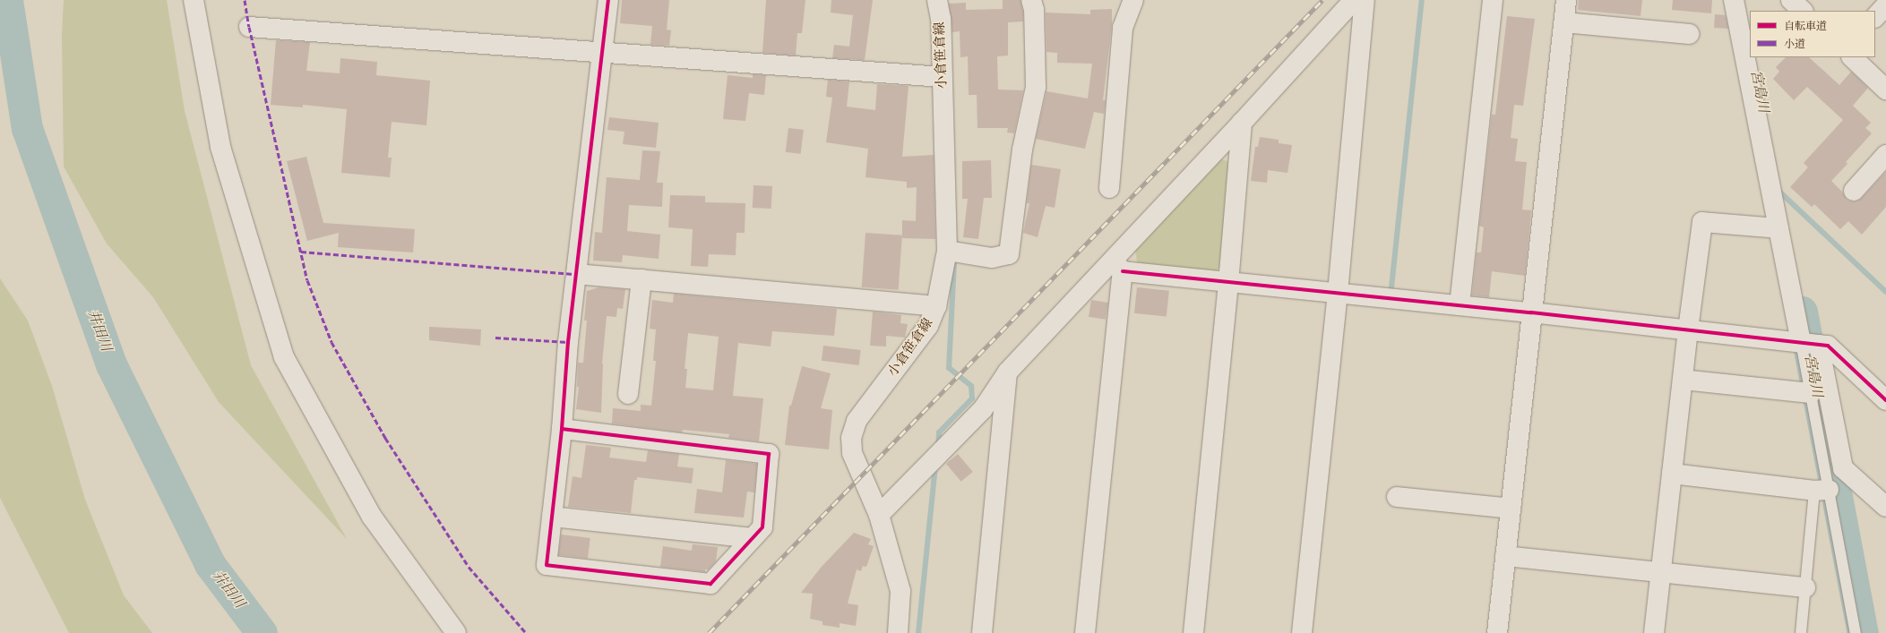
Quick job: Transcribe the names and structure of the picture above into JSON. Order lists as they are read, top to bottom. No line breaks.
{"streets":{"street":["小倉笹倉線"]},"water":["宮島川","井田川"],"legend":["自転車道","小道"]}
